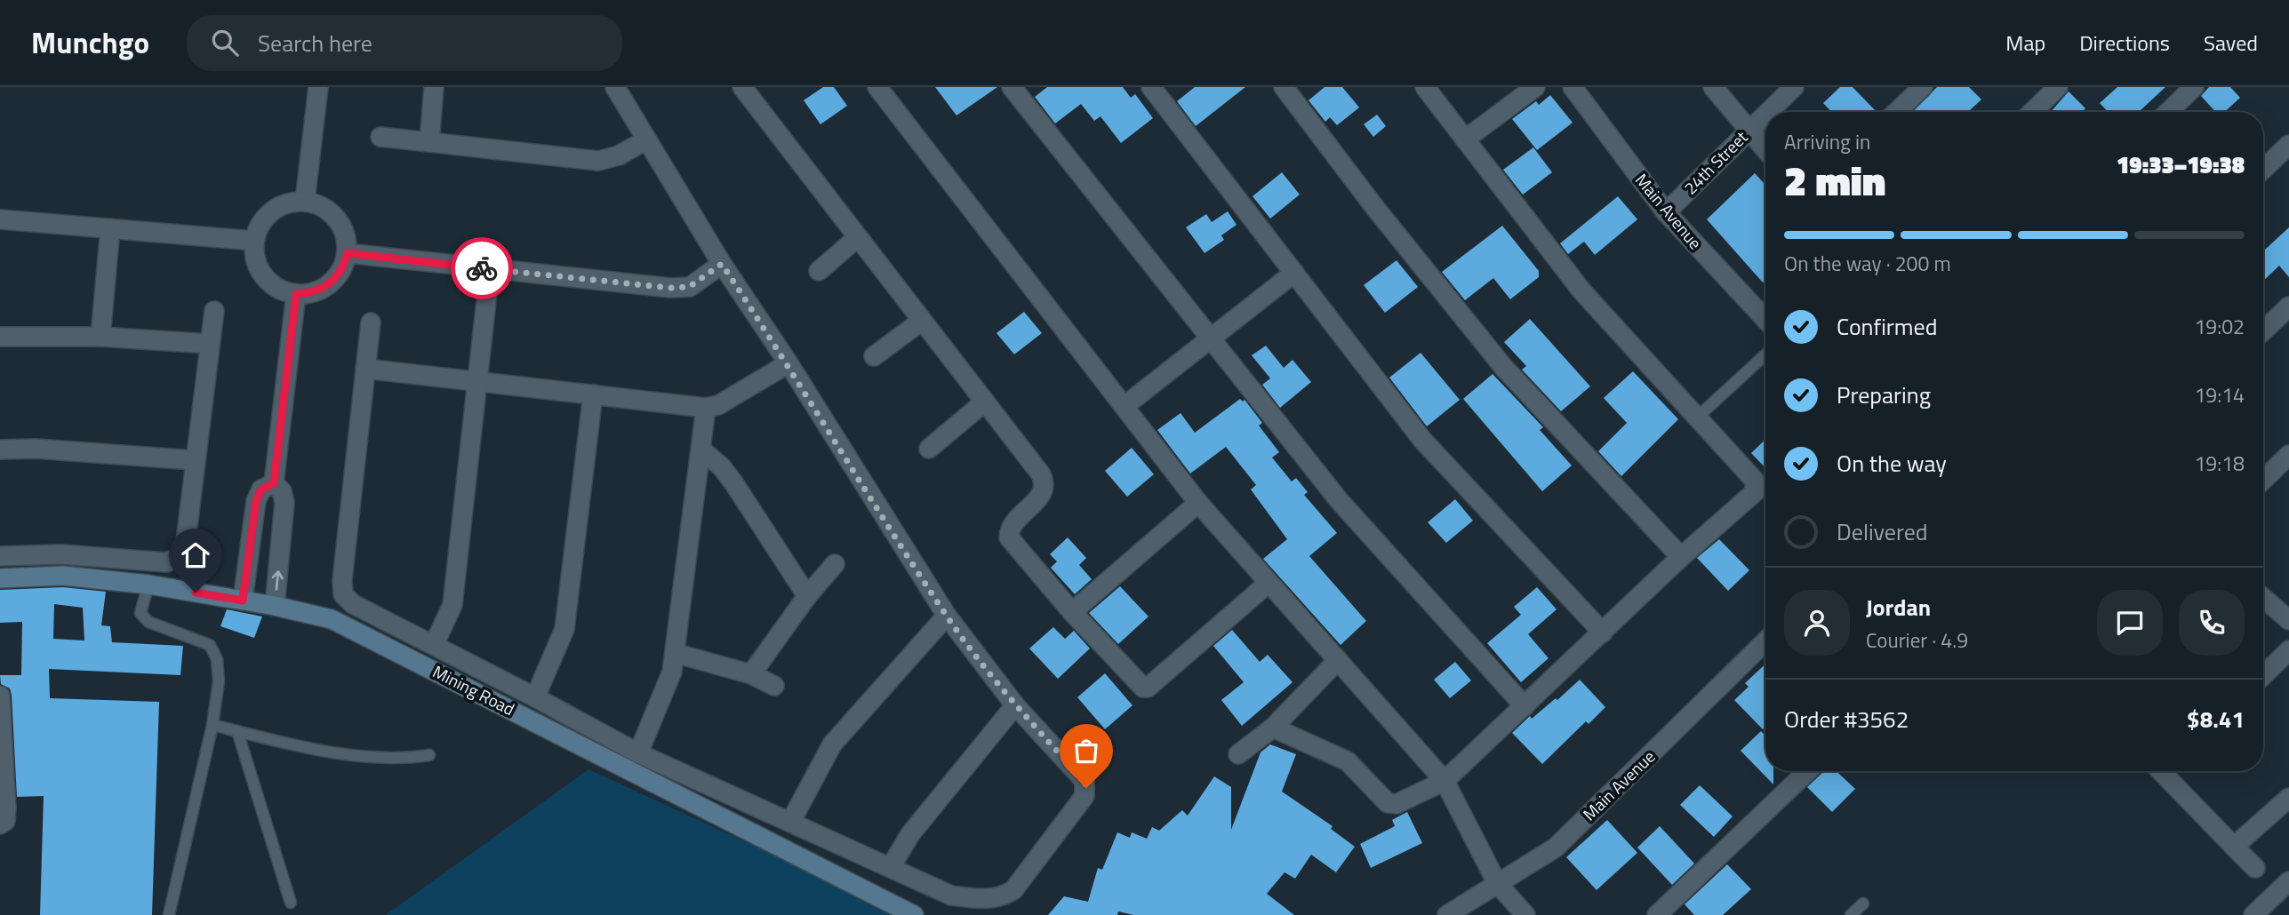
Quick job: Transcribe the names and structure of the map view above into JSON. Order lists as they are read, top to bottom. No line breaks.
{"streets":{"street":["24th Street","Main Avenue","Mining Road"]},"crossings":[["24th Street","Main Avenue"]],"page":{"header":"Munchgo","search":"Search here","nav":["Map","Directions","Saved"],"heading":["2 min","Arriving in","19:33–19:38"],"panel":["Jordan","Courier · 4.9","Order #3562","$8.41"],"bar":"On the way · 200 m","list":[["Confirmed","19:02"],["Preparing","19:14"],["On the way","19:18"],"Delivered"]}}
